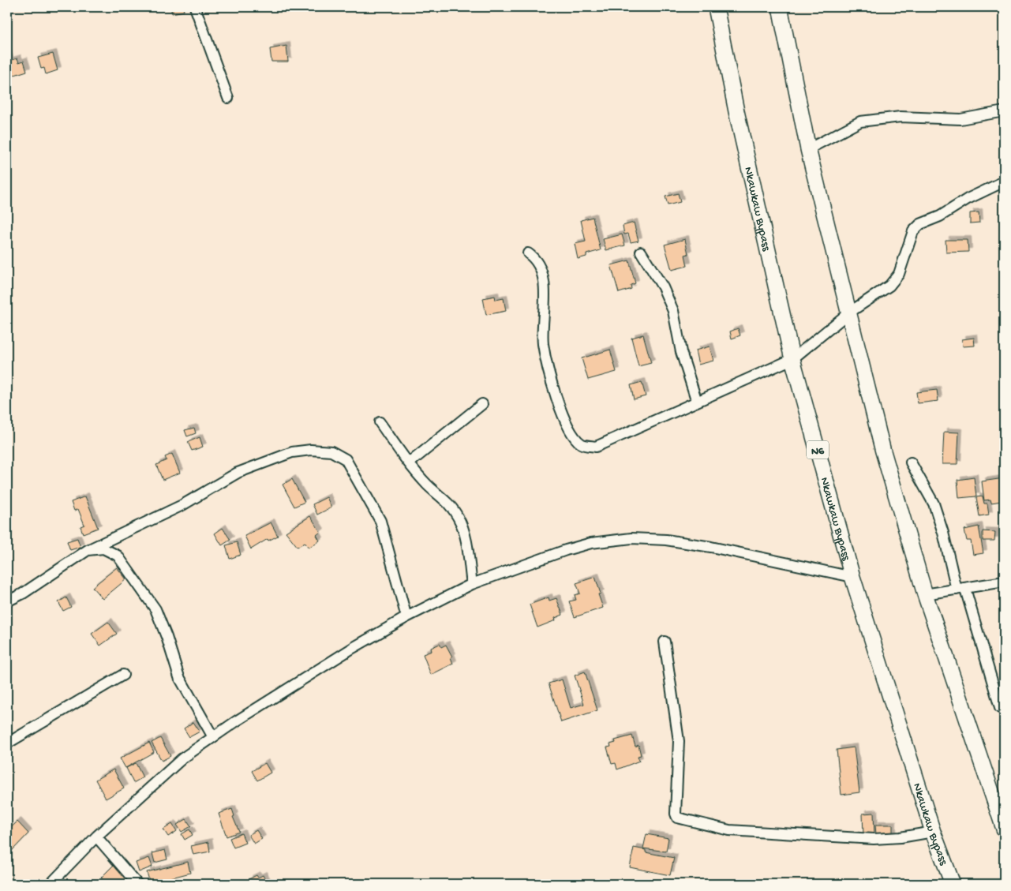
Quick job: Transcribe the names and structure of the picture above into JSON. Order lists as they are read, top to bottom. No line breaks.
{"streets":{"highway":["Nkawkaw Bypass","N6"]}}
